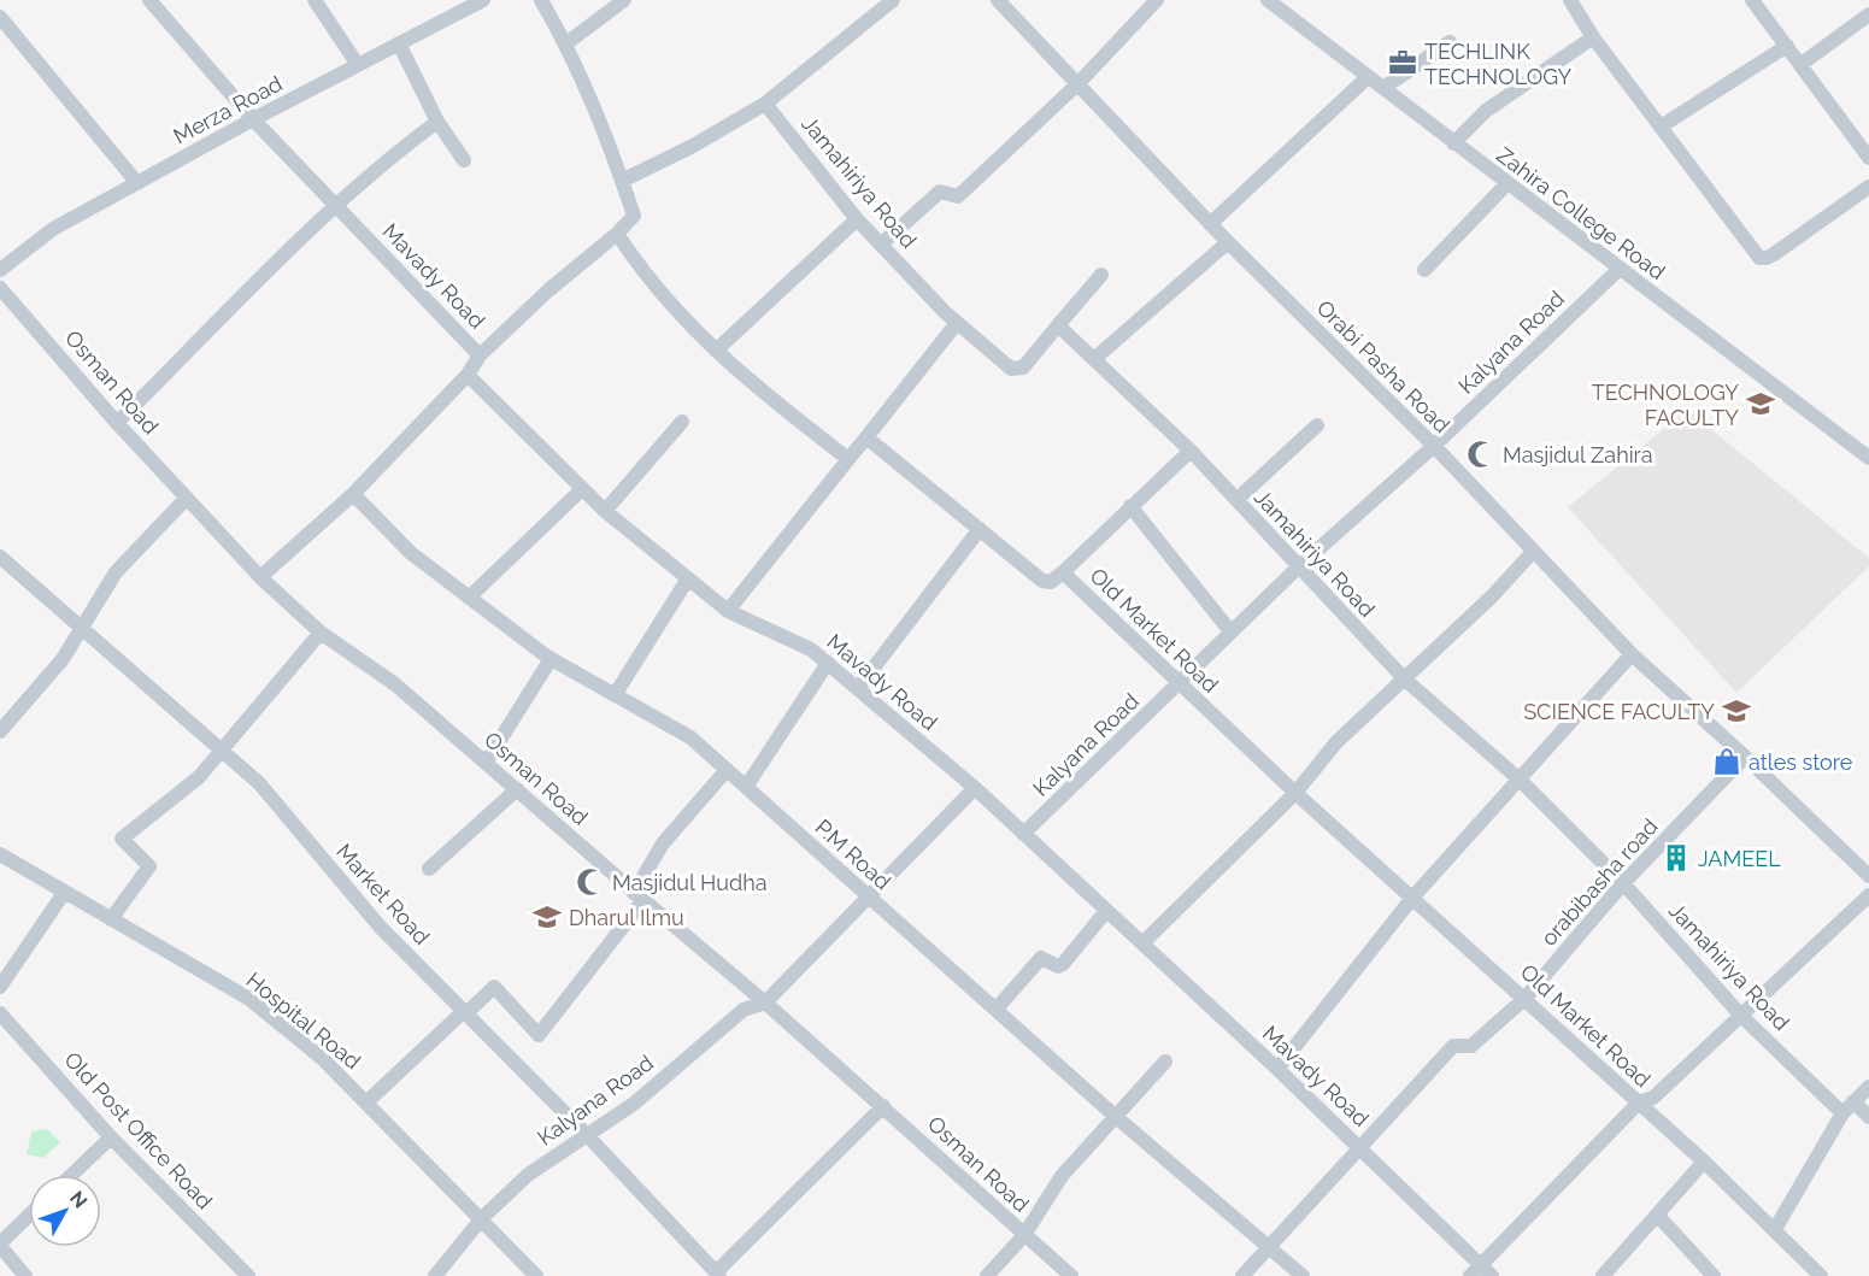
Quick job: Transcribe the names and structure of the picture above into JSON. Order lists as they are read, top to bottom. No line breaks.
{"streets":{"street":["Merza Road","Jamahiriya Road","Zahira College Road","Mavady Road","Kalyana Road","Orabi Pasha Road","Osman Road","Old Market Road","P.M Road","orabibasha road","Market Road","Hospital Road","Old Post Office Road"]},"crossings":[["Merza Road","Mavady Road"],["Jamahiriya Road","Kalyana Road"],["Jamahiriya Road","orabibasha road"],["Zahira College Road","Kalyana Road"],["Mavady Road","Kalyana Road"],["Mavady Road","orabibasha road"],["Kalyana Road","Orabi Pasha Road"],["Kalyana Road","Osman Road"],["Kalyana Road","Old Market Road"],["Kalyana Road","P.M Road"],["Kalyana Road","Market Road"],["Kalyana Road","Hospital Road"],["Orabi Pasha Road","orabibasha road"],["Old Market Road","orabibasha road"],["P.M Road","orabibasha road"]],"places":{"office":["TECHLINK TECHNOLOGY"],"school or university":["TECHNOLOGY FACULTY","SCIENCE FACULTY","Dharul Ilmu"],"mosque":["Masjidul Zahira","Masjidul Hudha"],"shop":["atles store"],"building":["JAMEEL"]},"north":"top right"}
